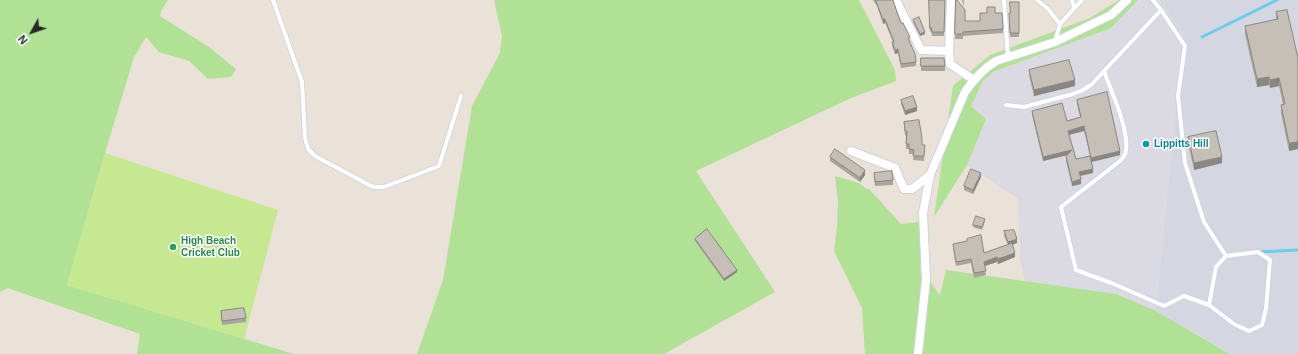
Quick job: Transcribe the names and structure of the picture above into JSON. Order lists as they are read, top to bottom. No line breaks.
{"places":["Lippitts Hill","High Beach Cricket Club"],"north":"bottom left"}
